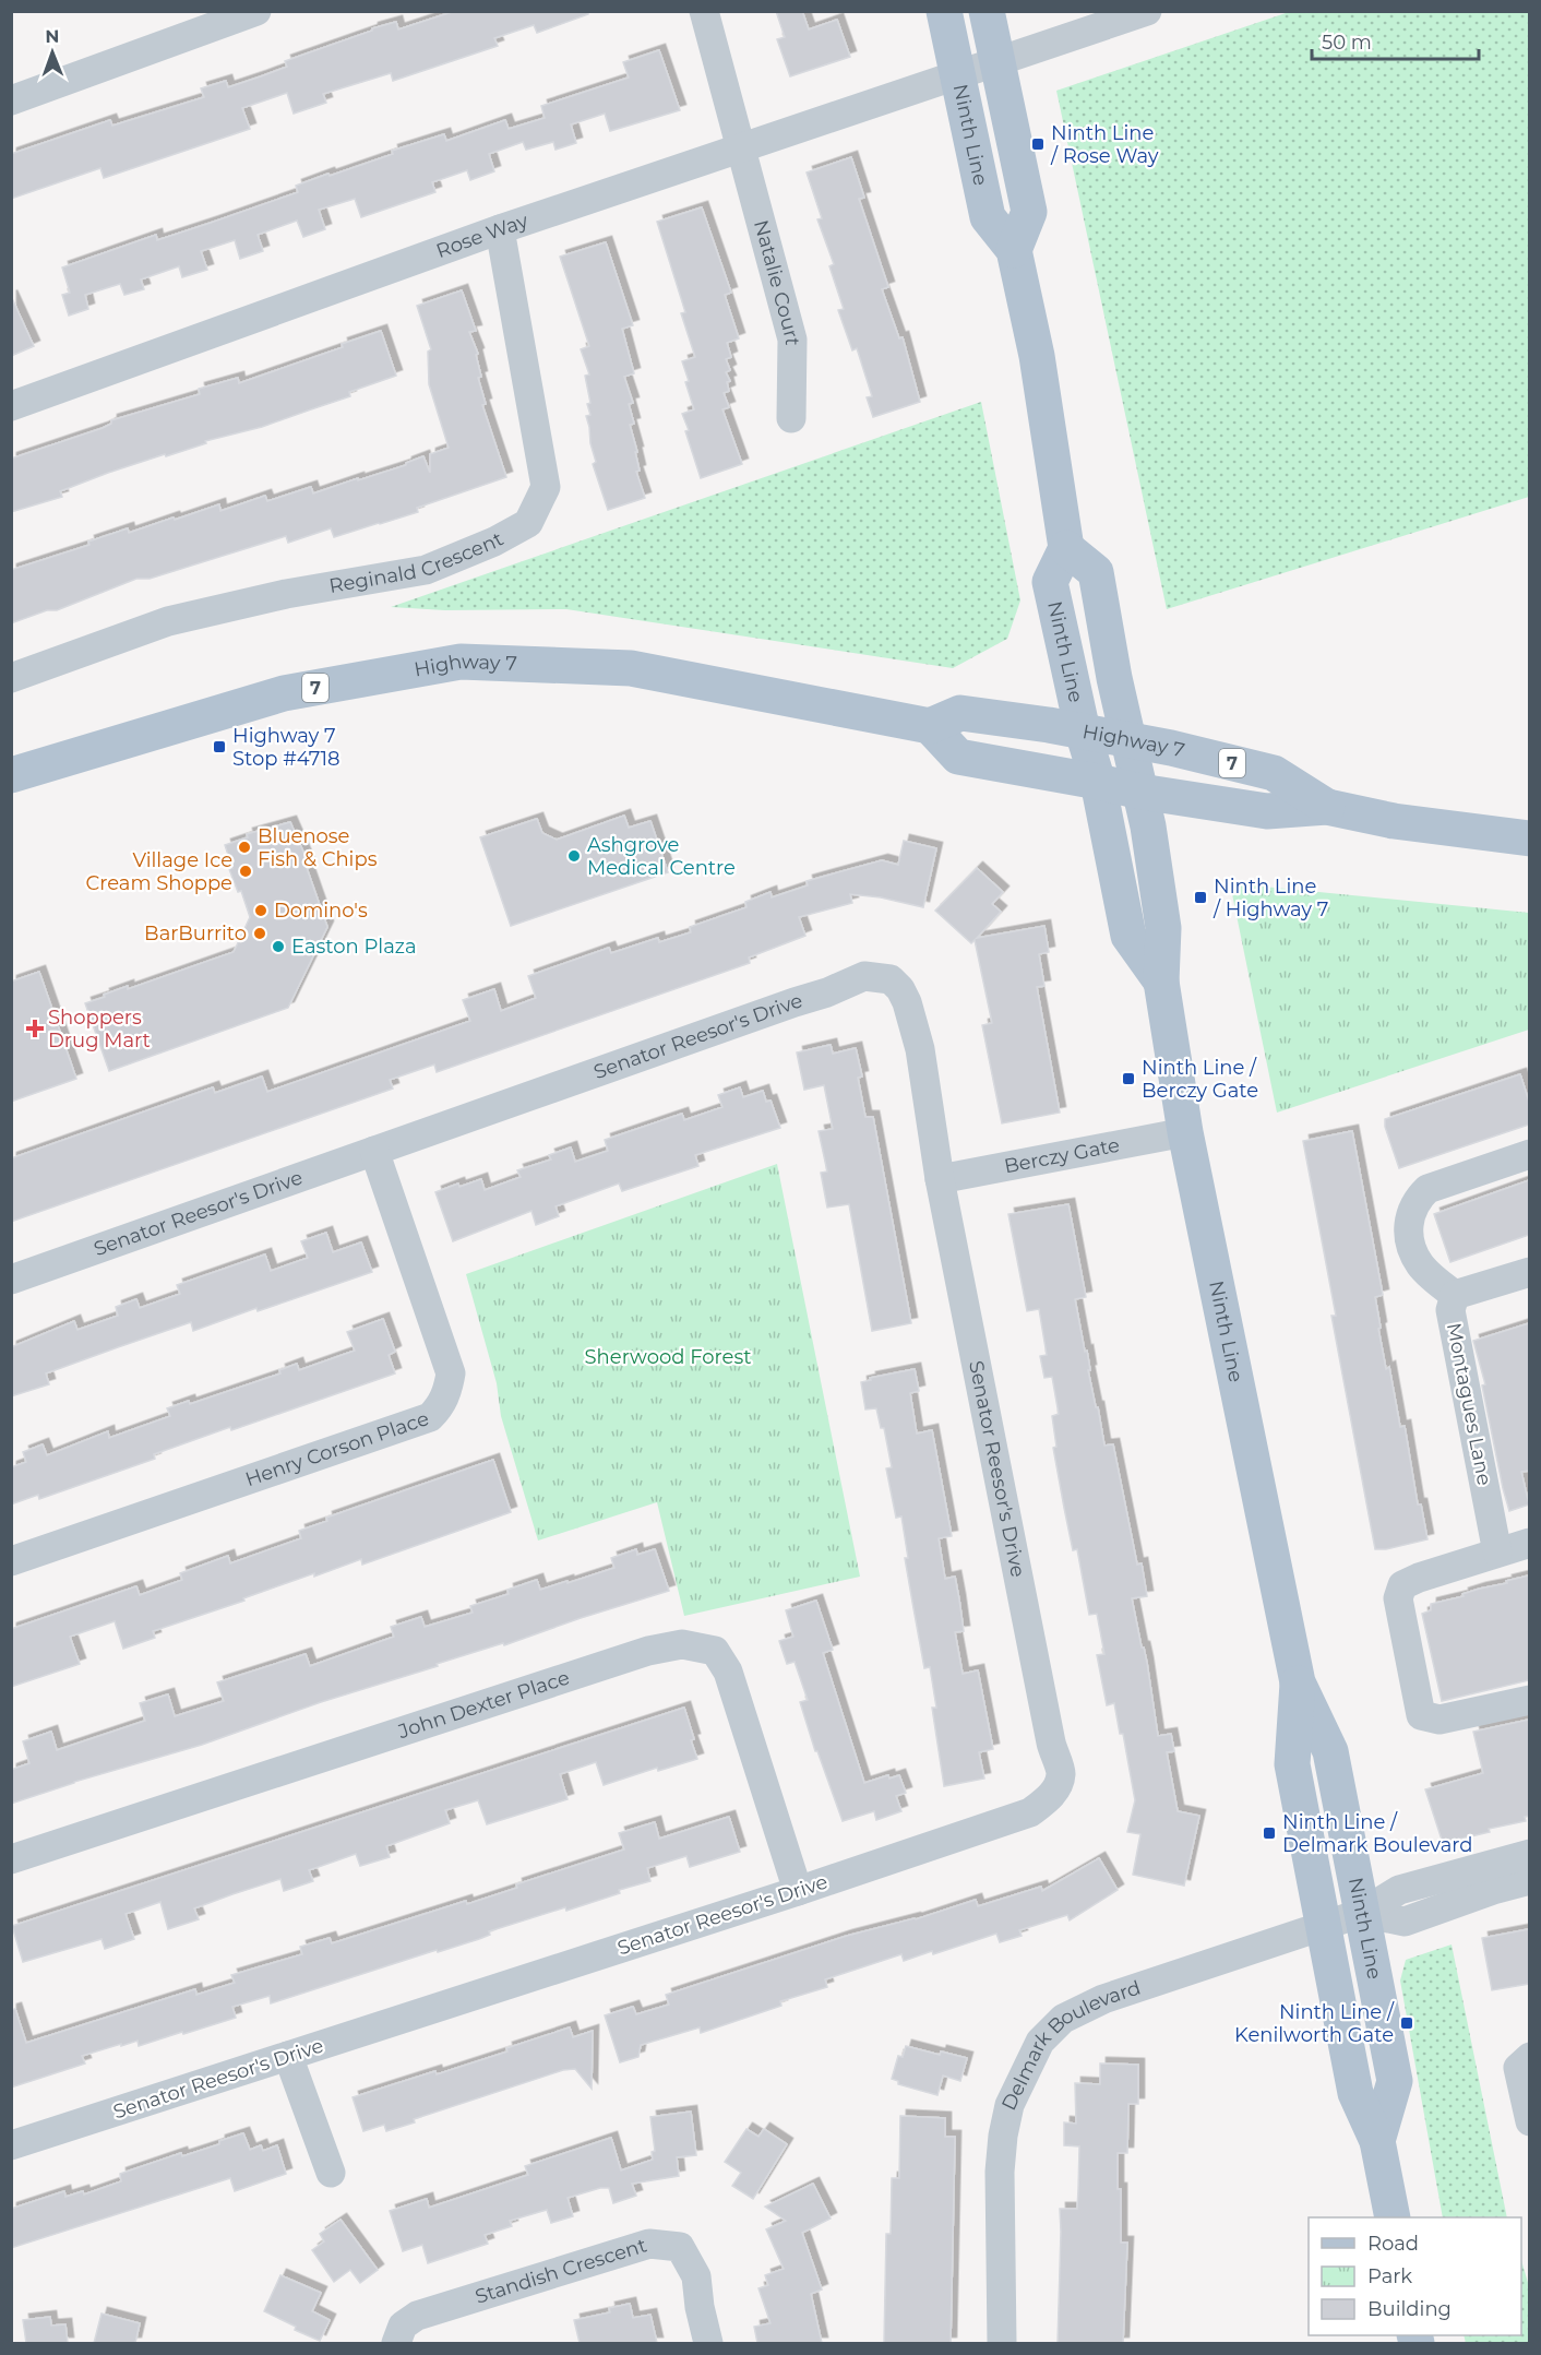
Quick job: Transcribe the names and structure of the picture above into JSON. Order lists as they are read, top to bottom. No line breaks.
{"streets":{"main road":["Ninth Line","Highway 7","7"],"street":["Rose Way","Natalie Court","Reginald Crescent","Senator Reesor's Drive","Berczy Gate","Montagues Lane","Henry Corson Place","John Dexter Place","Delmark Boulevard","Standish Crescent"]},"crossings":[["Ninth Line","Rose Way"],["Ninth Line","Highway 7"],["Ninth Line","Berczy Gate"],["Ninth Line","Delmark Boulevard"],["Rose Way","Natalie Court"],["Rose Way","Reginald Crescent"],["Senator Reesor's Drive","Berczy Gate"],["Senator Reesor's Drive","Henry Corson Place"],["Senator Reesor's Drive","John Dexter Place"]],"parks":["Sherwood Forest"],"places":{"transit":["Ninth Line / Rose Way","Highway 7 Stop #4718","Ninth Line / Highway 7","Ninth Line / Berczy Gate","Ninth Line / Delmark Boulevard","Ninth Line / Kenilworth Gate"],"other":["Bluenose Fish & Chips","Ashgrove Medical Centre","Village Ice Cream Shoppe","Domino's","BarBurrito","Easton Plaza"],"health":["Shoppers Drug Mart"]},"legend":["Road","Park","Building"],"scale_bar":"50 m","north":"top"}
